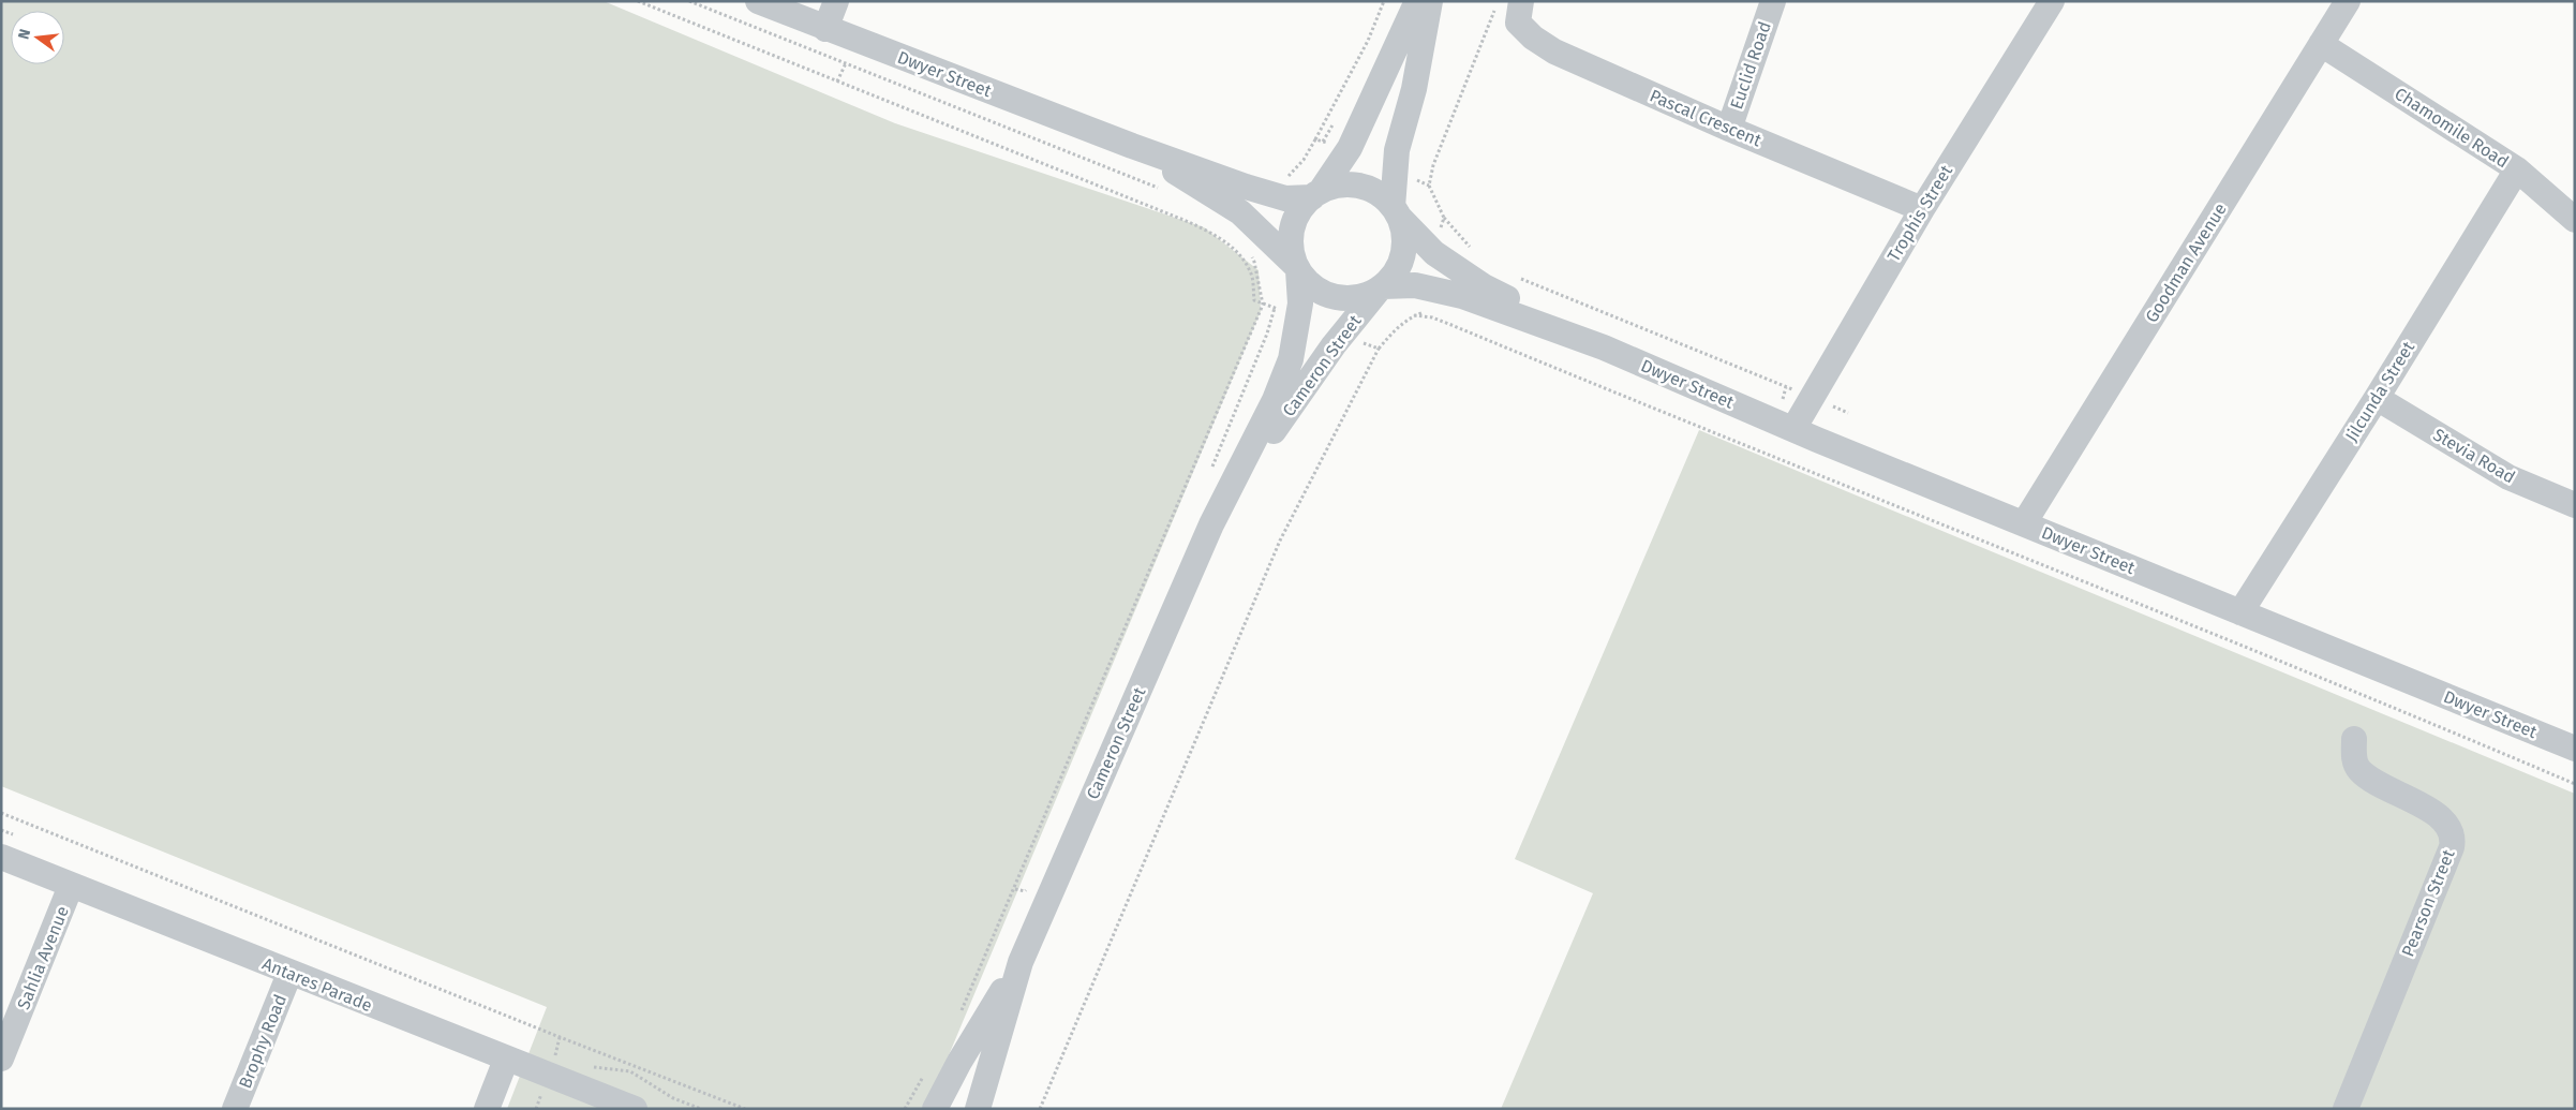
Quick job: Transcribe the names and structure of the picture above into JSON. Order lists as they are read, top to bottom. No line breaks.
{"streets":{"street":["Euclid Road","Dwyer Street","Pascal Crescent","Chamomile Road","Trophis Street","Goodman Avenue","Cameron Street","Jilcunda Street","Stevia Road","Pearson Street","Sahlia Avenue","Antares Parade","Brophy Road"]},"crossings":[["Euclid Road","Pascal Crescent"],["Dwyer Street","Trophis Street"],["Dwyer Street","Goodman Avenue"],["Dwyer Street","Cameron Street"],["Dwyer Street","Jilcunda Street"],["Pascal Crescent","Trophis Street"],["Chamomile Road","Goodman Avenue"],["Chamomile Road","Jilcunda Street"],["Jilcunda Street","Stevia Road"],["Sahlia Avenue","Antares Parade"],["Antares Parade","Brophy Road"]],"north":"left"}
